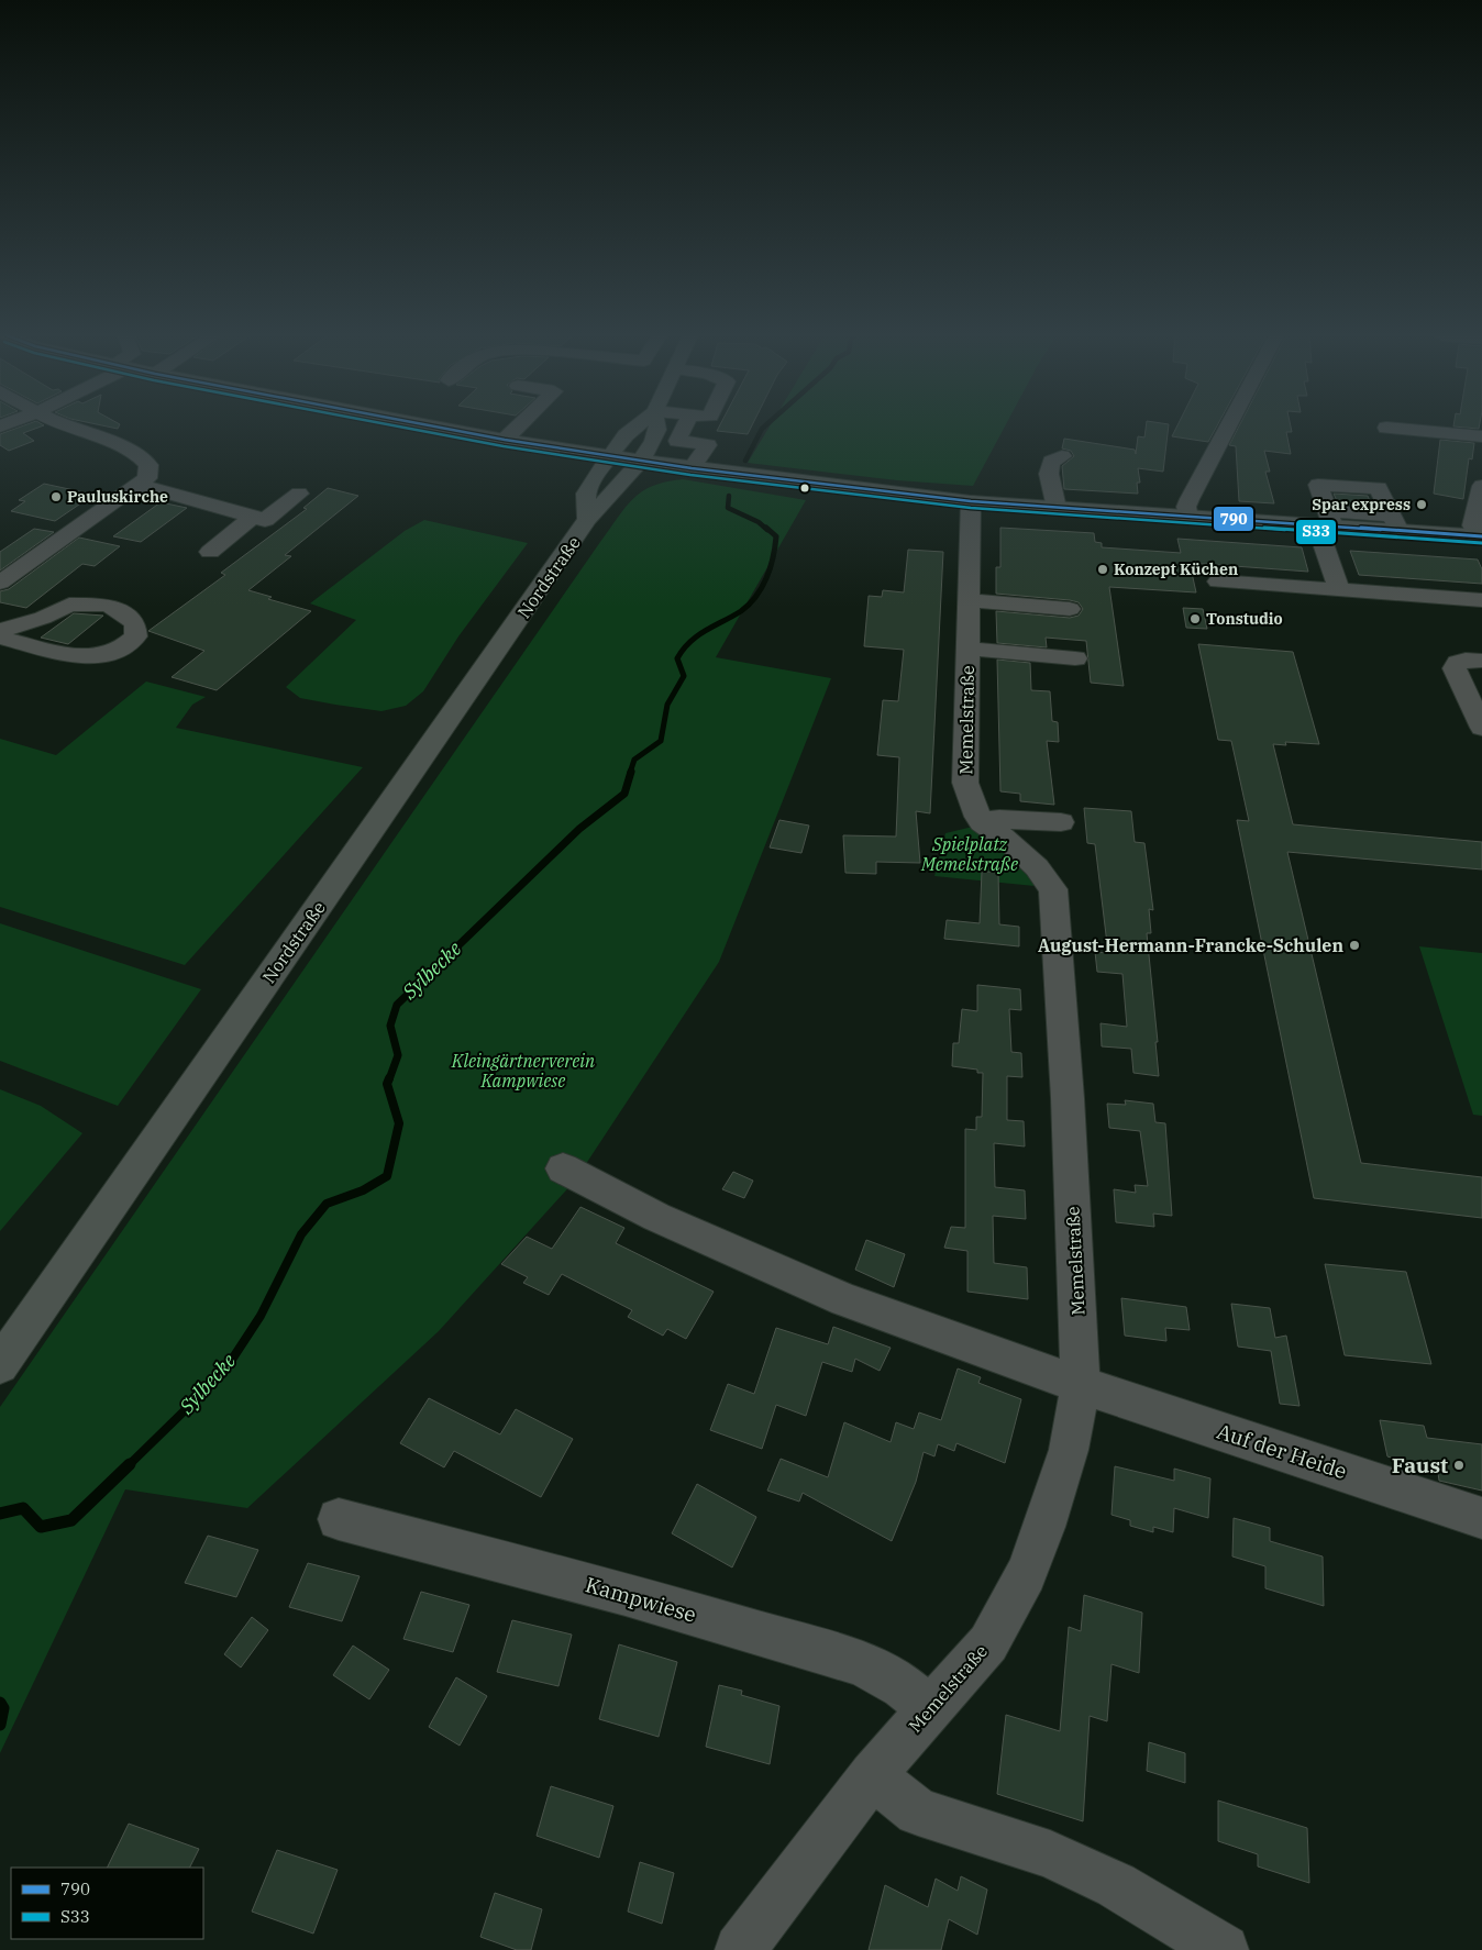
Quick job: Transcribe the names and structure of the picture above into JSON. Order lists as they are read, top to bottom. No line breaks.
{"streets":{"main road":["Nordstraße"],"street":["Memelstraße","Auf der Heide","Kampwiese"]},"crossings":[["Memelstraße","Auf der Heide"],["Memelstraße","Kampwiese"]],"water":["Sylbecke"],"parks":["Spielplatz Memelstraße","Kleingärtnerverein Kampwiese"],"places":["Pauluskirche","Spar express","Konzept Küchen","Tonstudio","August-Hermann-Francke-Schulen","Faust"],"lines":["transit line 790","transit line S33"],"legend":["790","S33"]}
